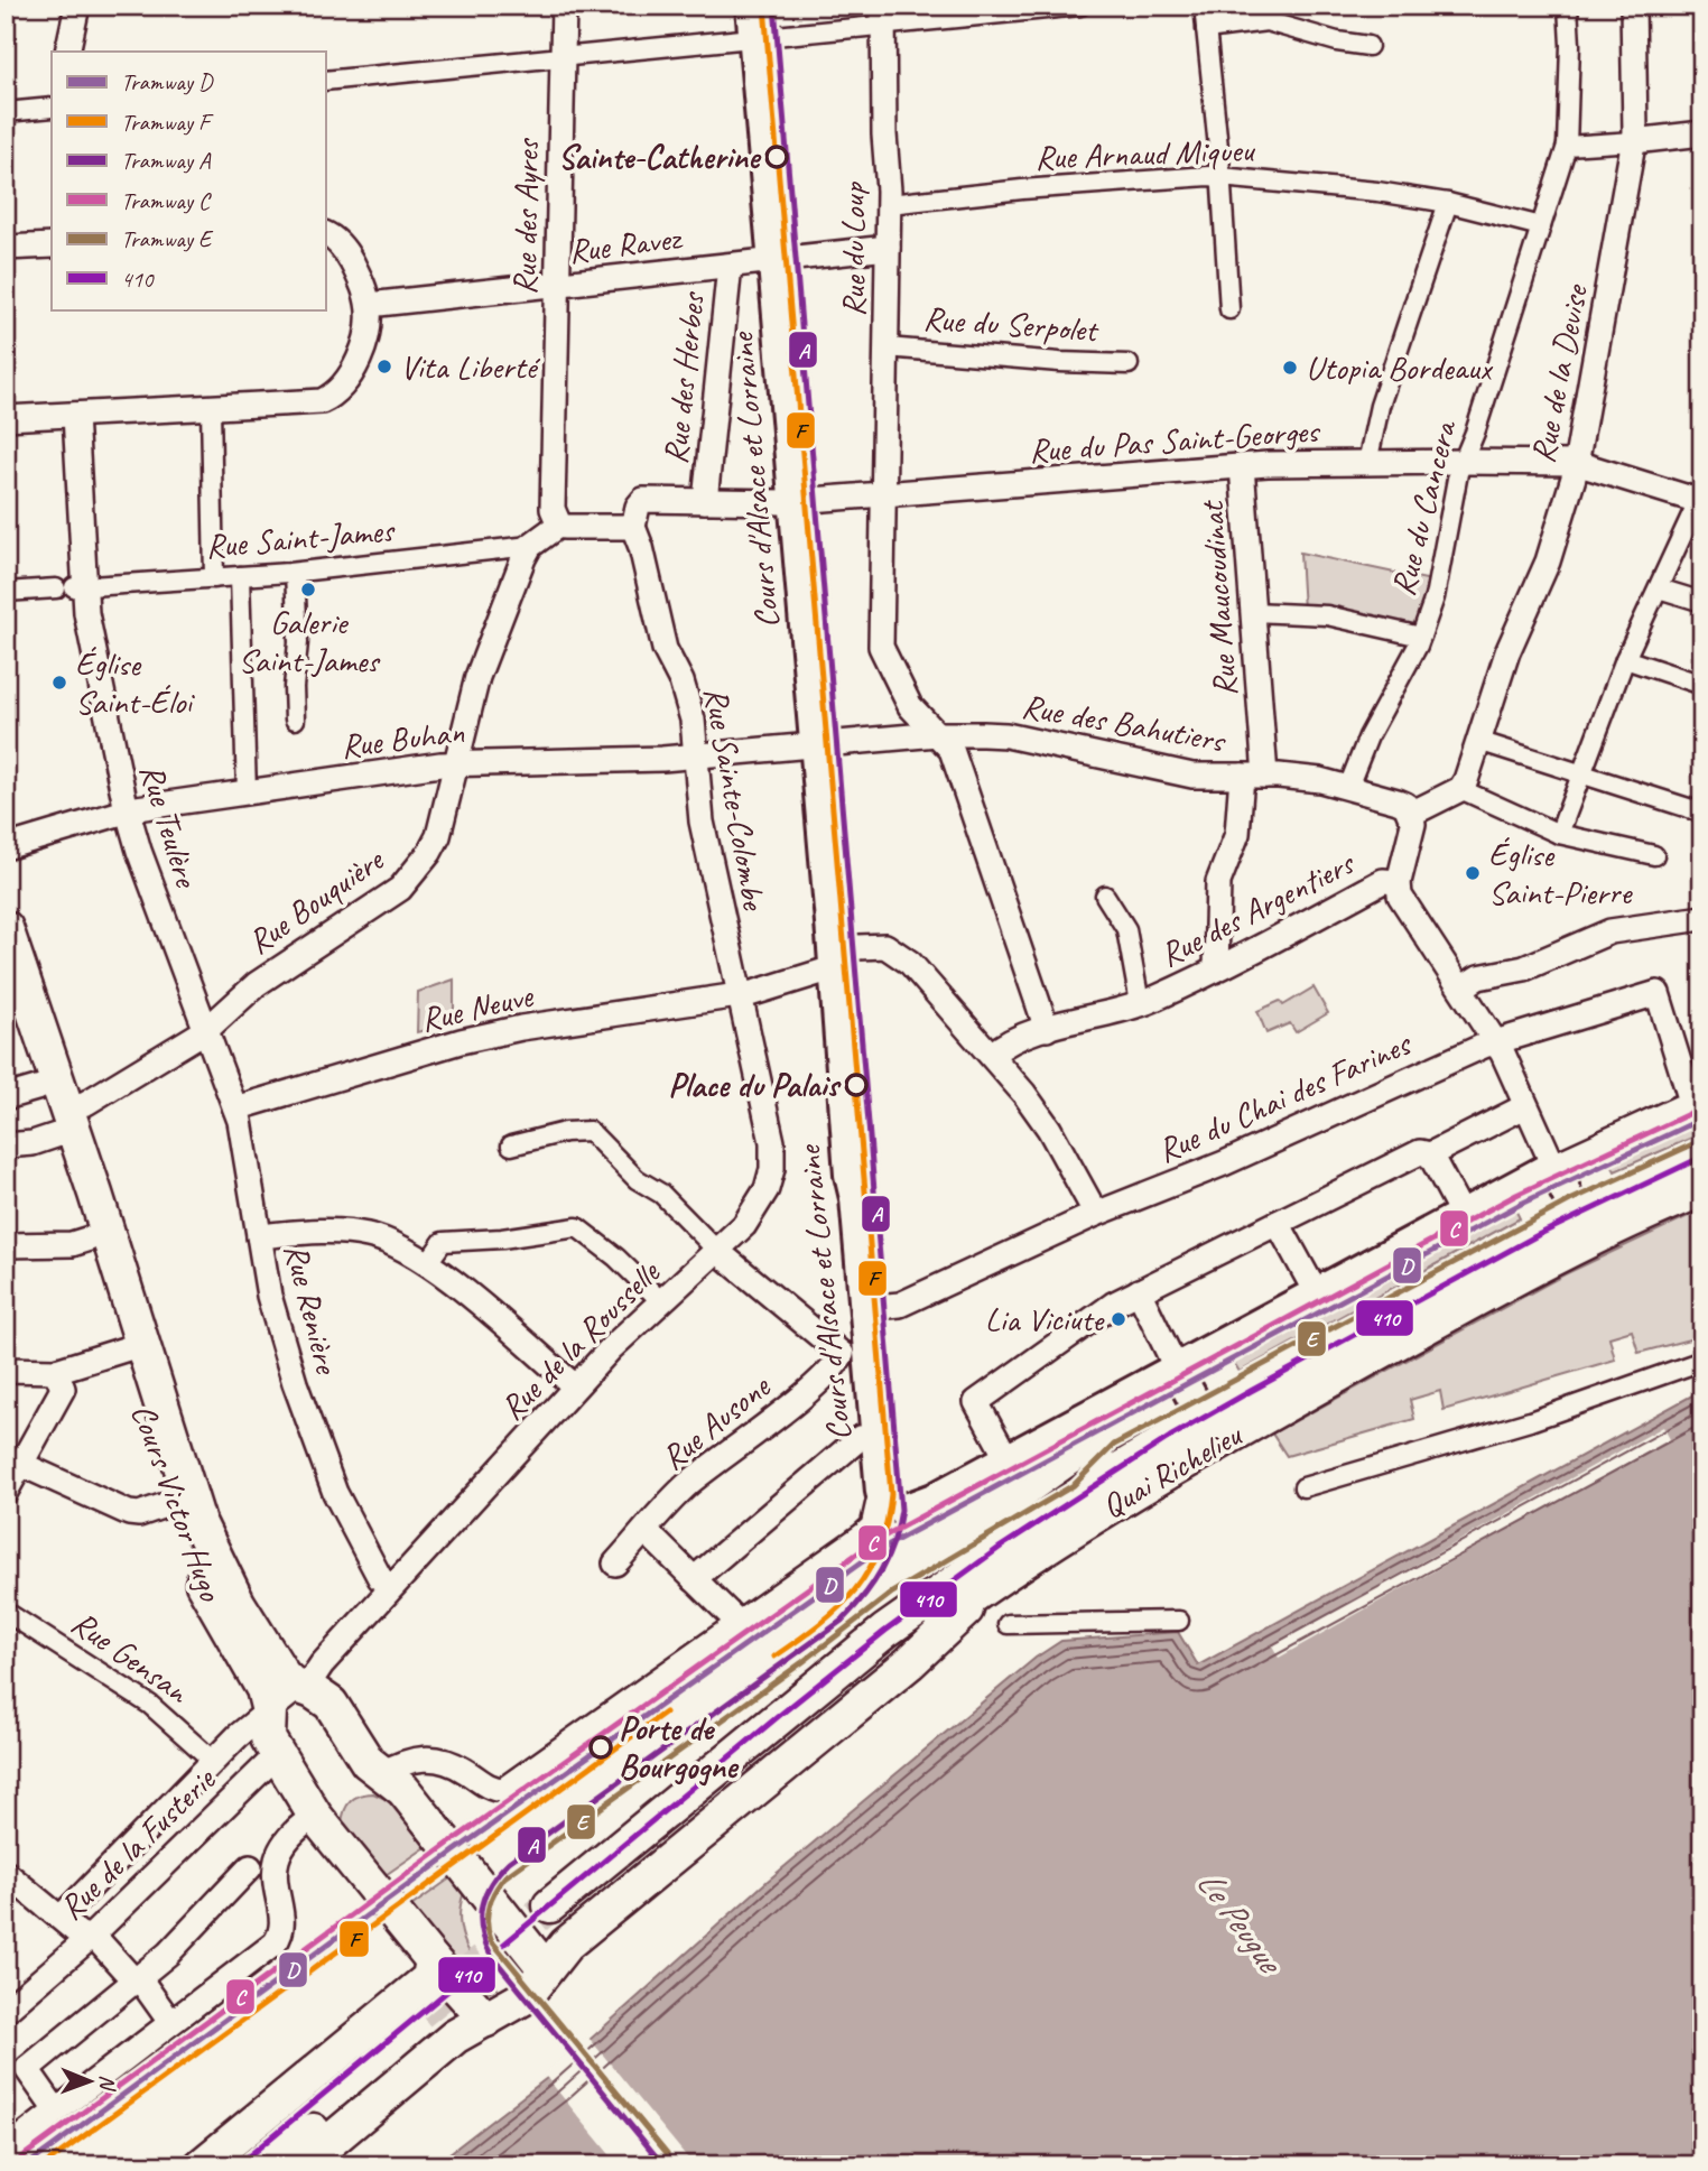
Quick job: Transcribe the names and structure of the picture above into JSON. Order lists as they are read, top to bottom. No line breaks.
{"streets":{"main road":["Quai Richelieu","Cours Victor Hugo"],"street":["Rue Arnaud Miqueu","Rue des Ayres","Rue Ravez","Rue du Loup","Rue du Serpolet","Rue de la Devise","Rue des Herbes","Rue du Pas Saint-Georges","Cours d'Alsace et Lorraine","Rue du Cancera","Rue Saint-James","Rue Maucoudinat","Rue des Bahutiers","Rue Buhan","Rue Sainte-Colombe","Rue Teulère","Rue Bouquière","Rue des Argentiers","Rue Neuve","Rue du Chai des Farines","Rue Renière","Rue de la Rousselle","Rue Ausone","Rue Gensan","Rue de la Fusterie"]},"crossings":[["Rue Arnaud Miqueu","Rue du Loup"],["Rue Arnaud Miqueu","Rue du Cancera"],["Rue des Ayres","Rue Ravez"],["Rue Ravez","Rue du Loup"],["Rue Ravez","Rue des Herbes"],["Rue Ravez","Cours d'Alsace et Lorraine"],["Rue du Loup","Rue du Serpolet"],["Rue du Loup","Rue du Pas Saint-Georges"],["Rue du Loup","Rue des Bahutiers"],["Rue du Loup","Rue des Argentiers"],["Rue de la Devise","Rue du Pas Saint-Georges"],["Rue des Herbes","Rue du Pas Saint-Georges"],["Rue du Pas Saint-Georges","Cours d'Alsace et Lorraine"],["Rue du Pas Saint-Georges","Rue du Cancera"],["Rue du Pas Saint-Georges","Rue Maucoudinat"],["Rue du Pas Saint-Georges","Rue Sainte-Colombe"],["Cours d'Alsace et Lorraine","Rue des Bahutiers"],["Cours d'Alsace et Lorraine","Rue Buhan"],["Cours d'Alsace et Lorraine","Rue Neuve"],["Cours d'Alsace et Lorraine","Rue Ausone"],["Rue du Cancera","Rue des Bahutiers"],["Rue Saint-James","Rue Teulère"],["Rue Saint-James","Rue Bouquière"],["Rue Maucoudinat","Rue des Bahutiers"],["Rue des Bahutiers","Rue Buhan"],["Rue des Bahutiers","Rue des Argentiers"],["Rue Buhan","Rue Sainte-Colombe"],["Rue Buhan","Rue Teulère"],["Rue Buhan","Rue Bouquière"],["Rue Sainte-Colombe","Rue Neuve"],["Rue Sainte-Colombe","Rue de la Rousselle"],["Rue Teulère","Rue Bouquière"],["Rue Teulère","Rue Renière"],["Rue Bouquière","Rue Renière"],["Rue Bouquière","Cours Victor Hugo"],["Rue Neuve","Rue Renière"],["Rue Neuve","Rue de la Rousselle"],["Rue Renière","Rue de la Rousselle"],["Rue de la Rousselle","Cours Victor Hugo"],["Cours Victor Hugo","Rue de la Fusterie"]],"water":["Le Peugue"],"places":["Sainte-Catherine","Vita Liberté","Utopia Bordeaux","Galerie Saint-James","Église Saint-Éloi","Église Saint-Pierre","Place du Palais","Lia Viciute","Porte de Bourgogne"],"lines":["tram line A","tram line F","tram line C","tram line D","tram line E","transit line 410"],"legend":["Tramway D","Tramway F","Tramway A","Tramway C","Tramway E","410"],"north":"right"}
